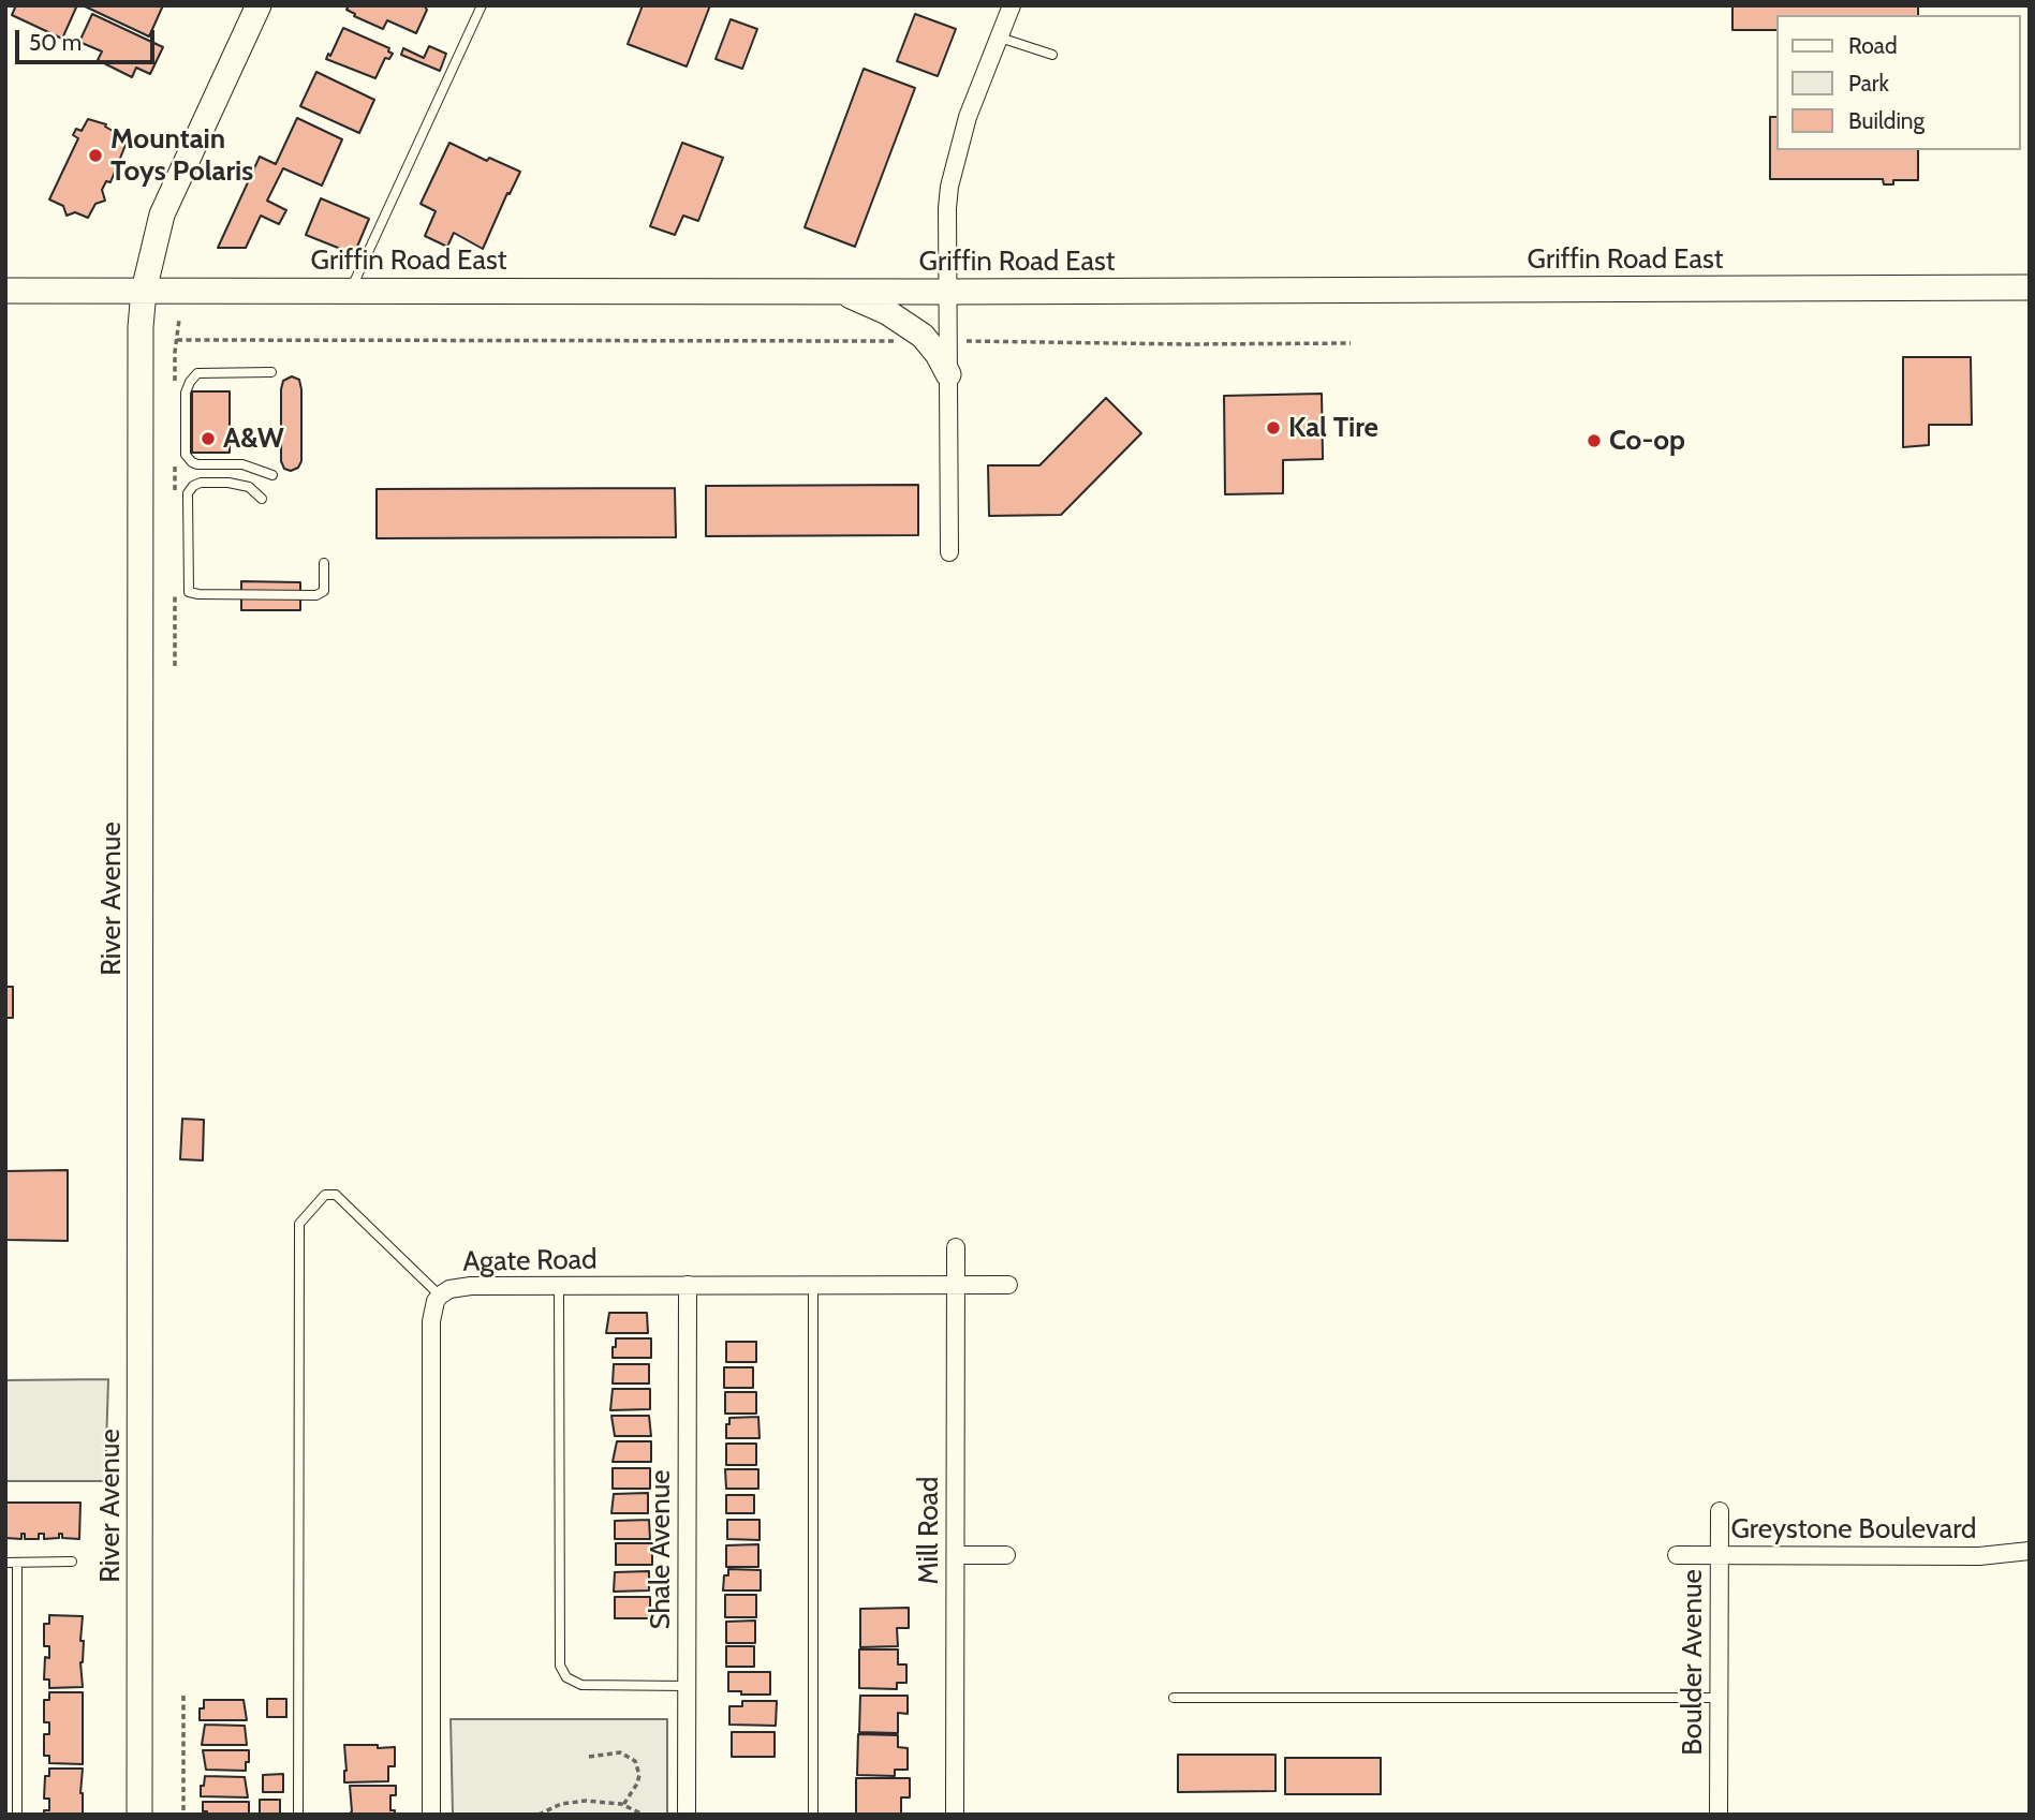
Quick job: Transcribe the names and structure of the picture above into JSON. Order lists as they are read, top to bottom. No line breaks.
{"streets":{"main road":["Griffin Road East","River Avenue"],"street":["Agate Road","Greystone Boulevard","Mill Road","Shale Avenue","Boulder Avenue"]},"crossings":[["Griffin Road East","River Avenue"],["Agate Road","Mill Road"],["Agate Road","Shale Avenue"],["Greystone Boulevard","Boulder Avenue"]],"places":["Mountain Toys Polaris","Kal Tire","A&W","Co-op"],"legend":["Road","Park","Building"],"scale_bar":"50 m"}
